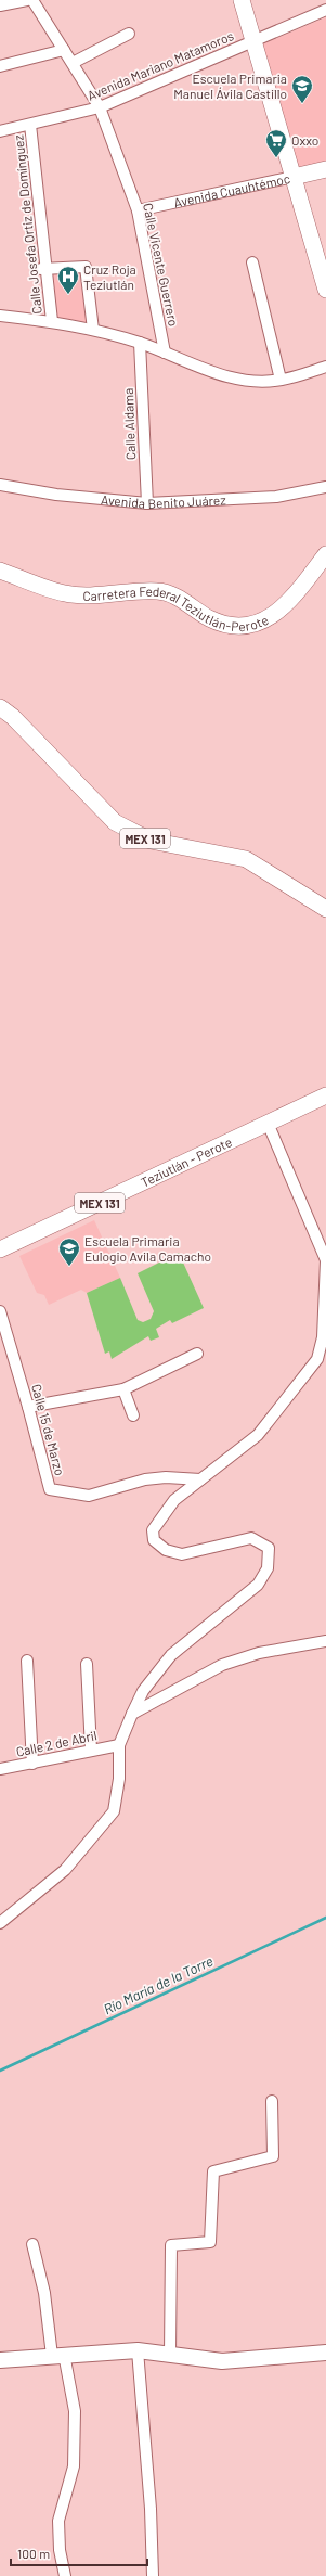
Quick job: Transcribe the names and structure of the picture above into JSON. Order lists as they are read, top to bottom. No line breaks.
{"streets":{"main road":["Avenida Cuauhtémoc","Carretera Federal Teziutlán-Perote","MEX 131","Teziutlán - Perote"],"street":["Avenida Mariano Matamoros","Calle Josefa Ortiz de Domínguez","Calle Vicente Guerrero","Calle Aldama","Avenida Benito Juárez","Calle 15 de Marzo","Calle 2 de Abril"]},"crossings":[["Avenida Mariano Matamoros","Calle Josefa Ortiz de Domínguez"],["Avenida Mariano Matamoros","Calle Vicente Guerrero"],["Avenida Cuauhtémoc","Calle Vicente Guerrero"],["Calle Aldama","Avenida Benito Juárez"]],"water":["Río María de la Torre"],"places":{"school or university":["Escuela Primaria Manuel Ávila Castillo","Escuela Primaria Eulogio Avila Camacho"],"supermarket":["Oxxo"],"hospital":["Cruz Roja Teziutlán"]},"scale_bar":"100 m"}
